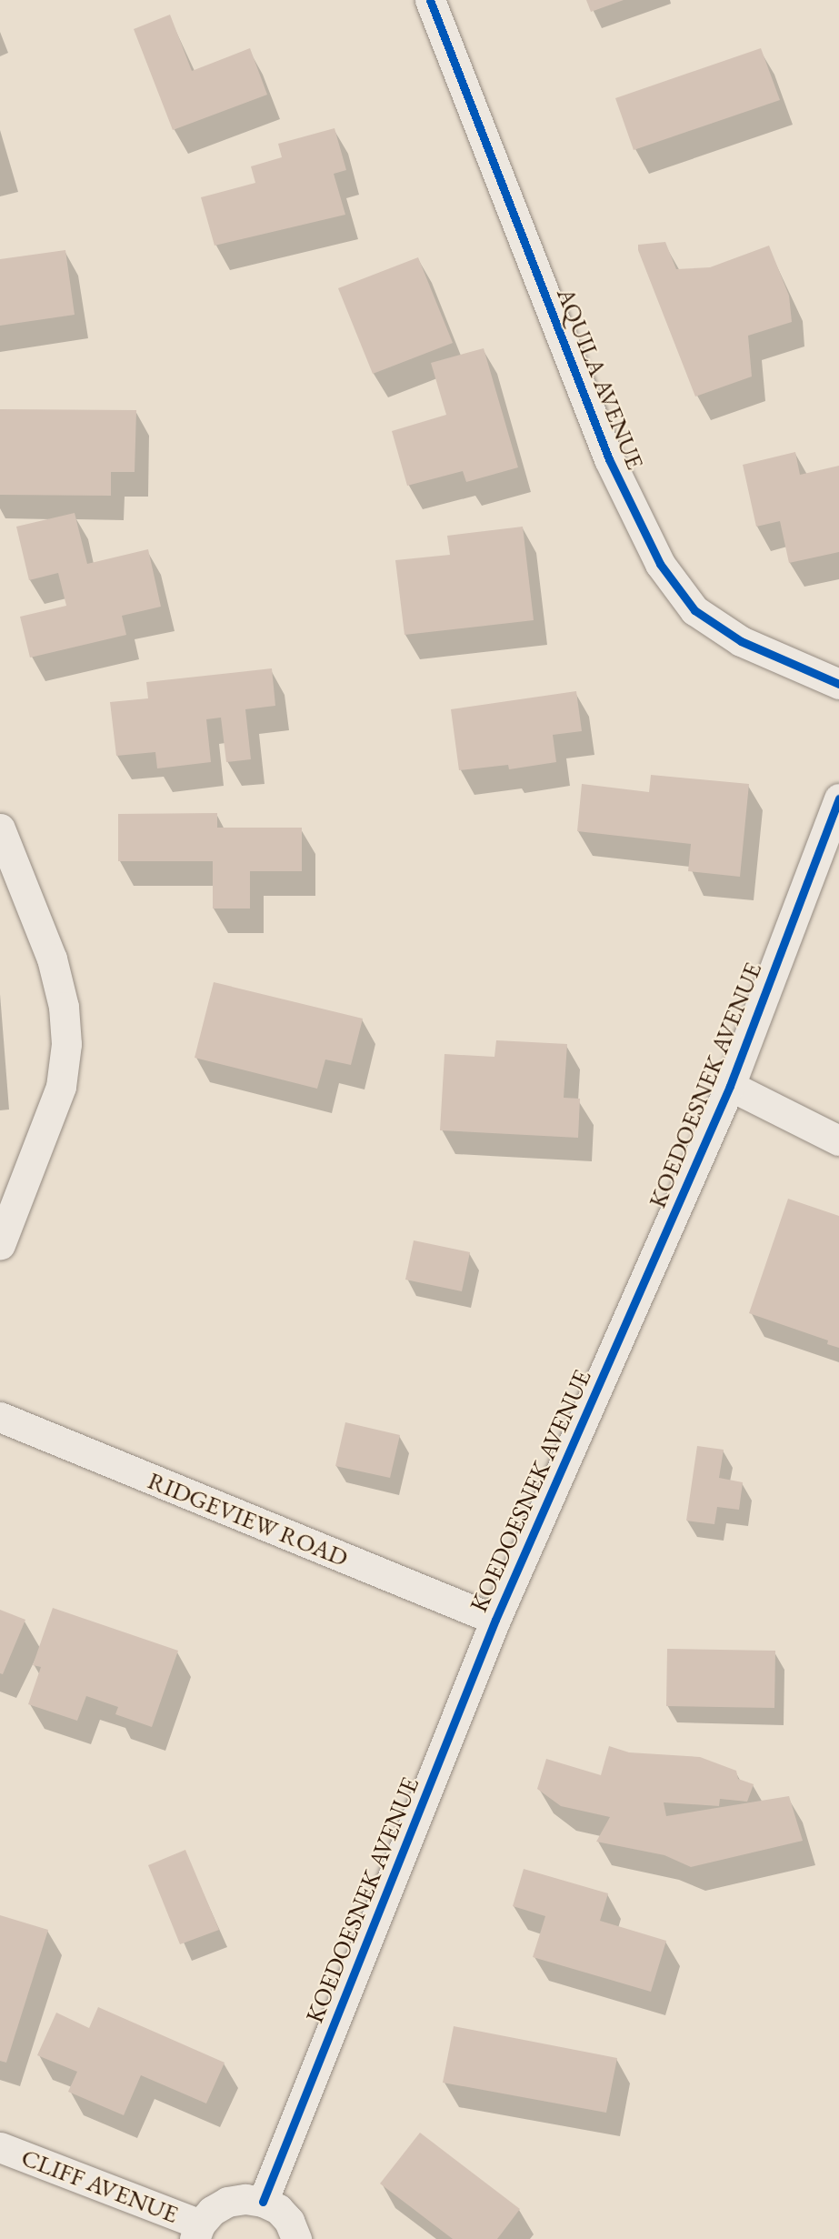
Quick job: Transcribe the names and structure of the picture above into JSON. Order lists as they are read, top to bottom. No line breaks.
{"streets":{"street":["AQUILA AVENUE","KOEDOESNEK AVENUE","RIDGEVIEW ROAD","CLIFF AVENUE"]},"crossings":[["KOEDOESNEK AVENUE","RIDGEVIEW ROAD"]]}
